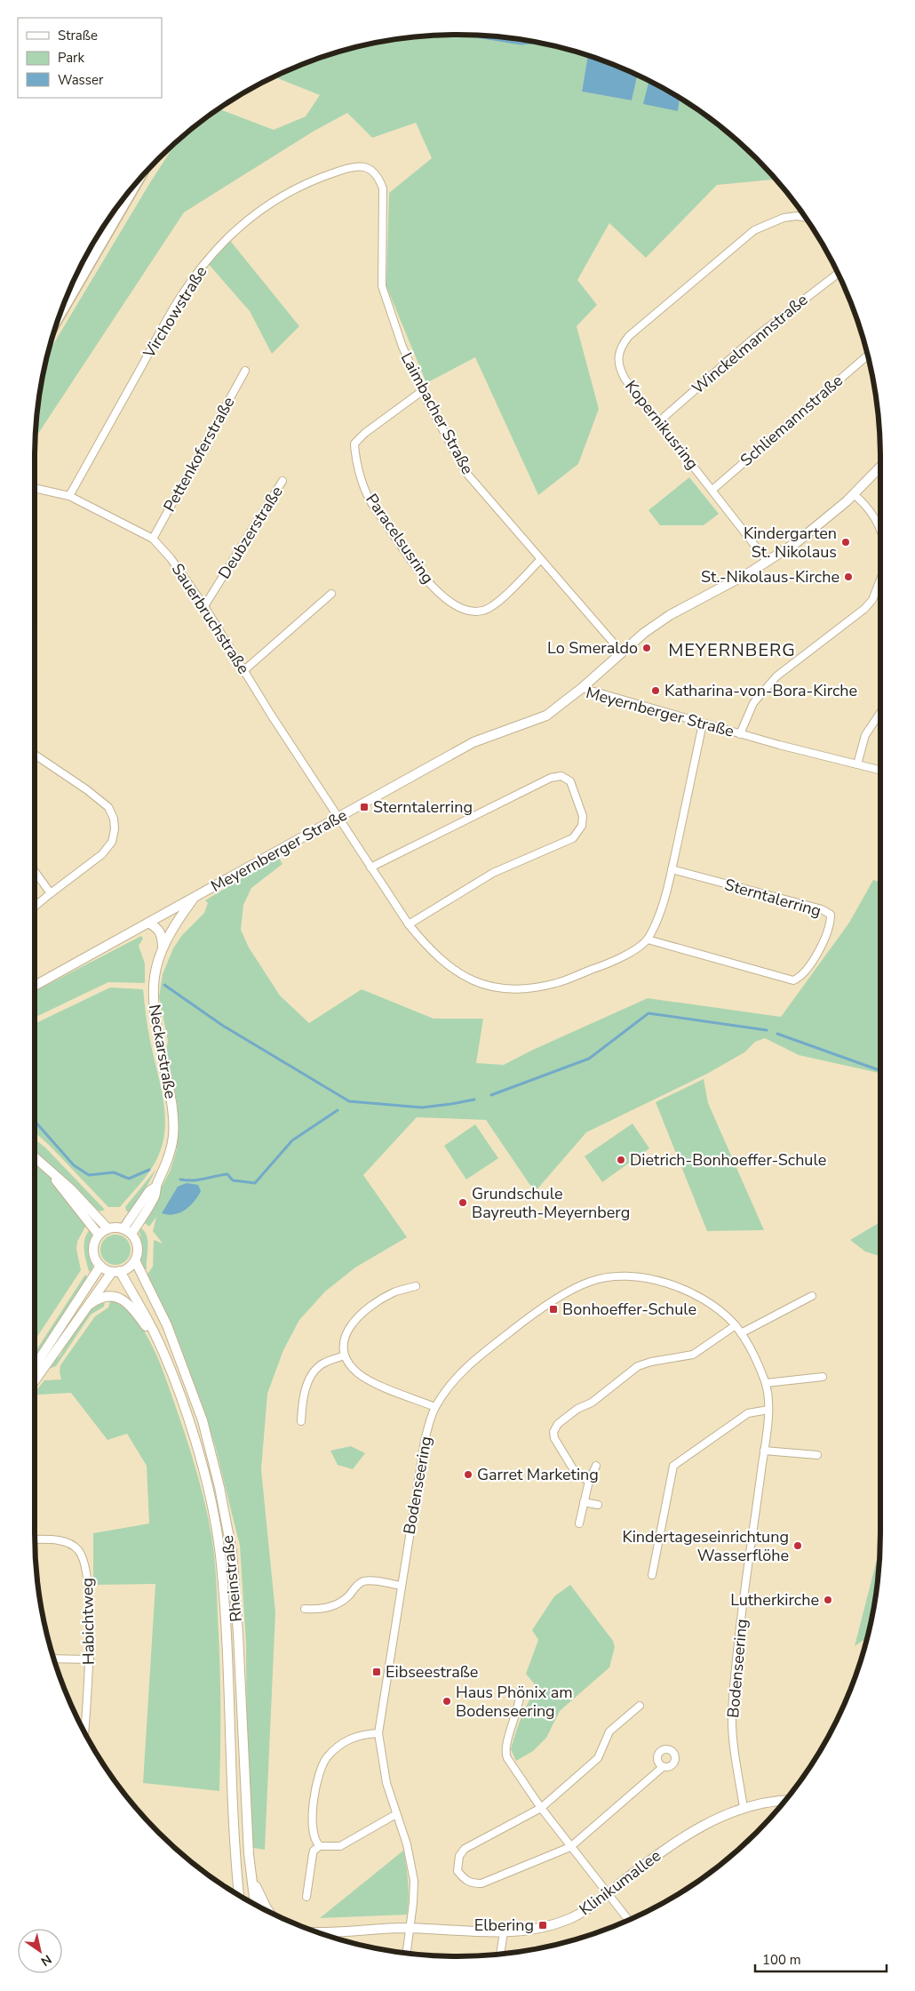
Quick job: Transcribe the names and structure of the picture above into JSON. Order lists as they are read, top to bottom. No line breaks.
{"streets":{"street":["Virchowstraße","Winckelmannstraße","Laimbacher Straße","Schliemannstraße","Kopernikusring","Pettenkoferstraße","Deubzerstraße","Paracelsusring","Sauerbruchstraße","Meyernberger Straße","Sterntalerring","Neckarstraße","Bodenseering","Rheinstraße","Habichtweg","Klinikumallee"]},"crossings":[["Virchowstraße","Laimbacher Straße"],["Virchowstraße","Sauerbruchstraße"],["Winckelmannstraße","Kopernikusring"],["Laimbacher Straße","Paracelsusring"],["Schliemannstraße","Kopernikusring"],["Pettenkoferstraße","Sauerbruchstraße"],["Deubzerstraße","Sauerbruchstraße"],["Sauerbruchstraße","Meyernberger Straße"],["Meyernberger Straße","Neckarstraße"],["Neckarstraße","Rheinstraße"],["Bodenseering","Klinikumallee"]],"districts":["MEYERNBERG"],"places":{"other":["Kindergarten St. Nikolaus","St.-Nikolaus-Kirche","Lo Smeraldo","Katharina-von-Bora-Kirche","Dietrich-Bonhoeffer-Schule","Grundschule Bayreuth-Meyernberg","Garret Marketing","Kindertageseinrichtung Wasserflöhe","Lutherkirche","Haus Phönix am Bodenseering"],"transit":["Sterntalerring","Bonhoeffer-Schule","Eibseestraße","Elbering"]},"legend":["Straße","Park","Wasser"],"scale_bar":"100 m","north":"bottom right"}
